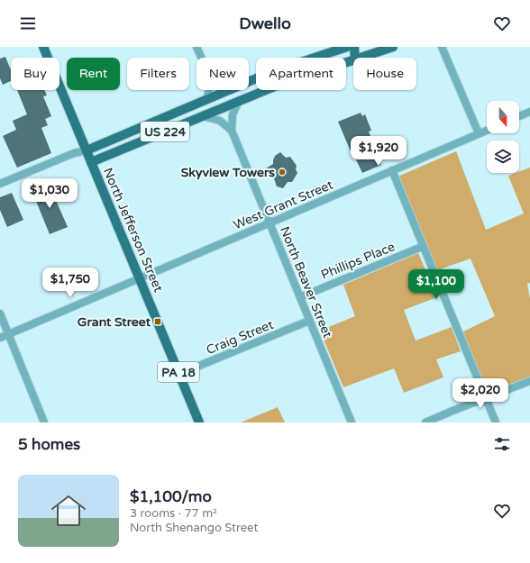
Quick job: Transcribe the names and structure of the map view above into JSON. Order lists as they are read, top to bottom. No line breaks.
{"streets":{"main road":["US 224","North Jefferson Street","PA 18"],"street":["West Grant Street","Phillips Place","North Beaver Street","Craig Street"]},"crossings":[["US 224","North Jefferson Street"],["US 224","North Beaver Street"],["West Grant Street","North Jefferson Street"],["West Grant Street","North Beaver Street"],["North Jefferson Street","Craig Street"],["Phillips Place","North Beaver Street"],["North Beaver Street","Craig Street"]],"places":{"other":["Skyview Towers"],"transit":["Grant Street"]},"north":"bottom","page":{"header":"Dwello","chip":["Buy","Rent","Filters","New","Apartment","House"],"price":["$1,920","$1,030","$1,750","$1,100","$2,020"],"heading":"5 homes","list":[{"name":"$1,100/mo","note":"3 rooms · 77 m² · North Shenango Street"}]}}
